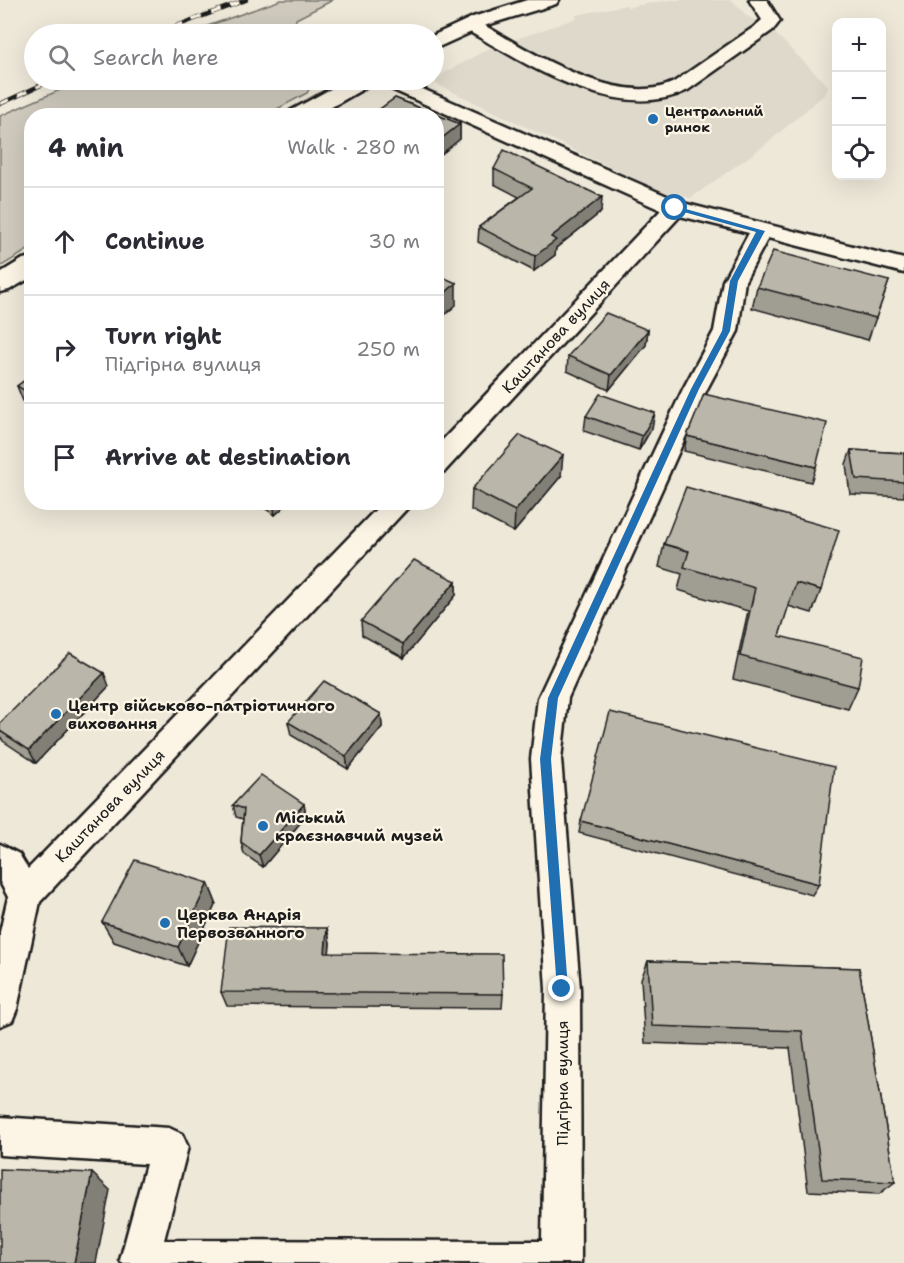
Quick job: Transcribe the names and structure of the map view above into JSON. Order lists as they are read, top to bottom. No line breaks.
{"streets":{"street":["Каштанова вулиця","Підгірна вулиця"]},"places":["Центральний ринок","Центр військово-патріотичного виховання","Міський краєзнавчий музей","Церква Андрія Первозванного"],"page":{"map_buttons":["+","−"],"search":"Search here","heading":["4 min","Walk · 280 m"],"list":[["Continue","30 m"],["Turn right","Підгірна вулиця","250 m"],"Arrive at destination"]}}
